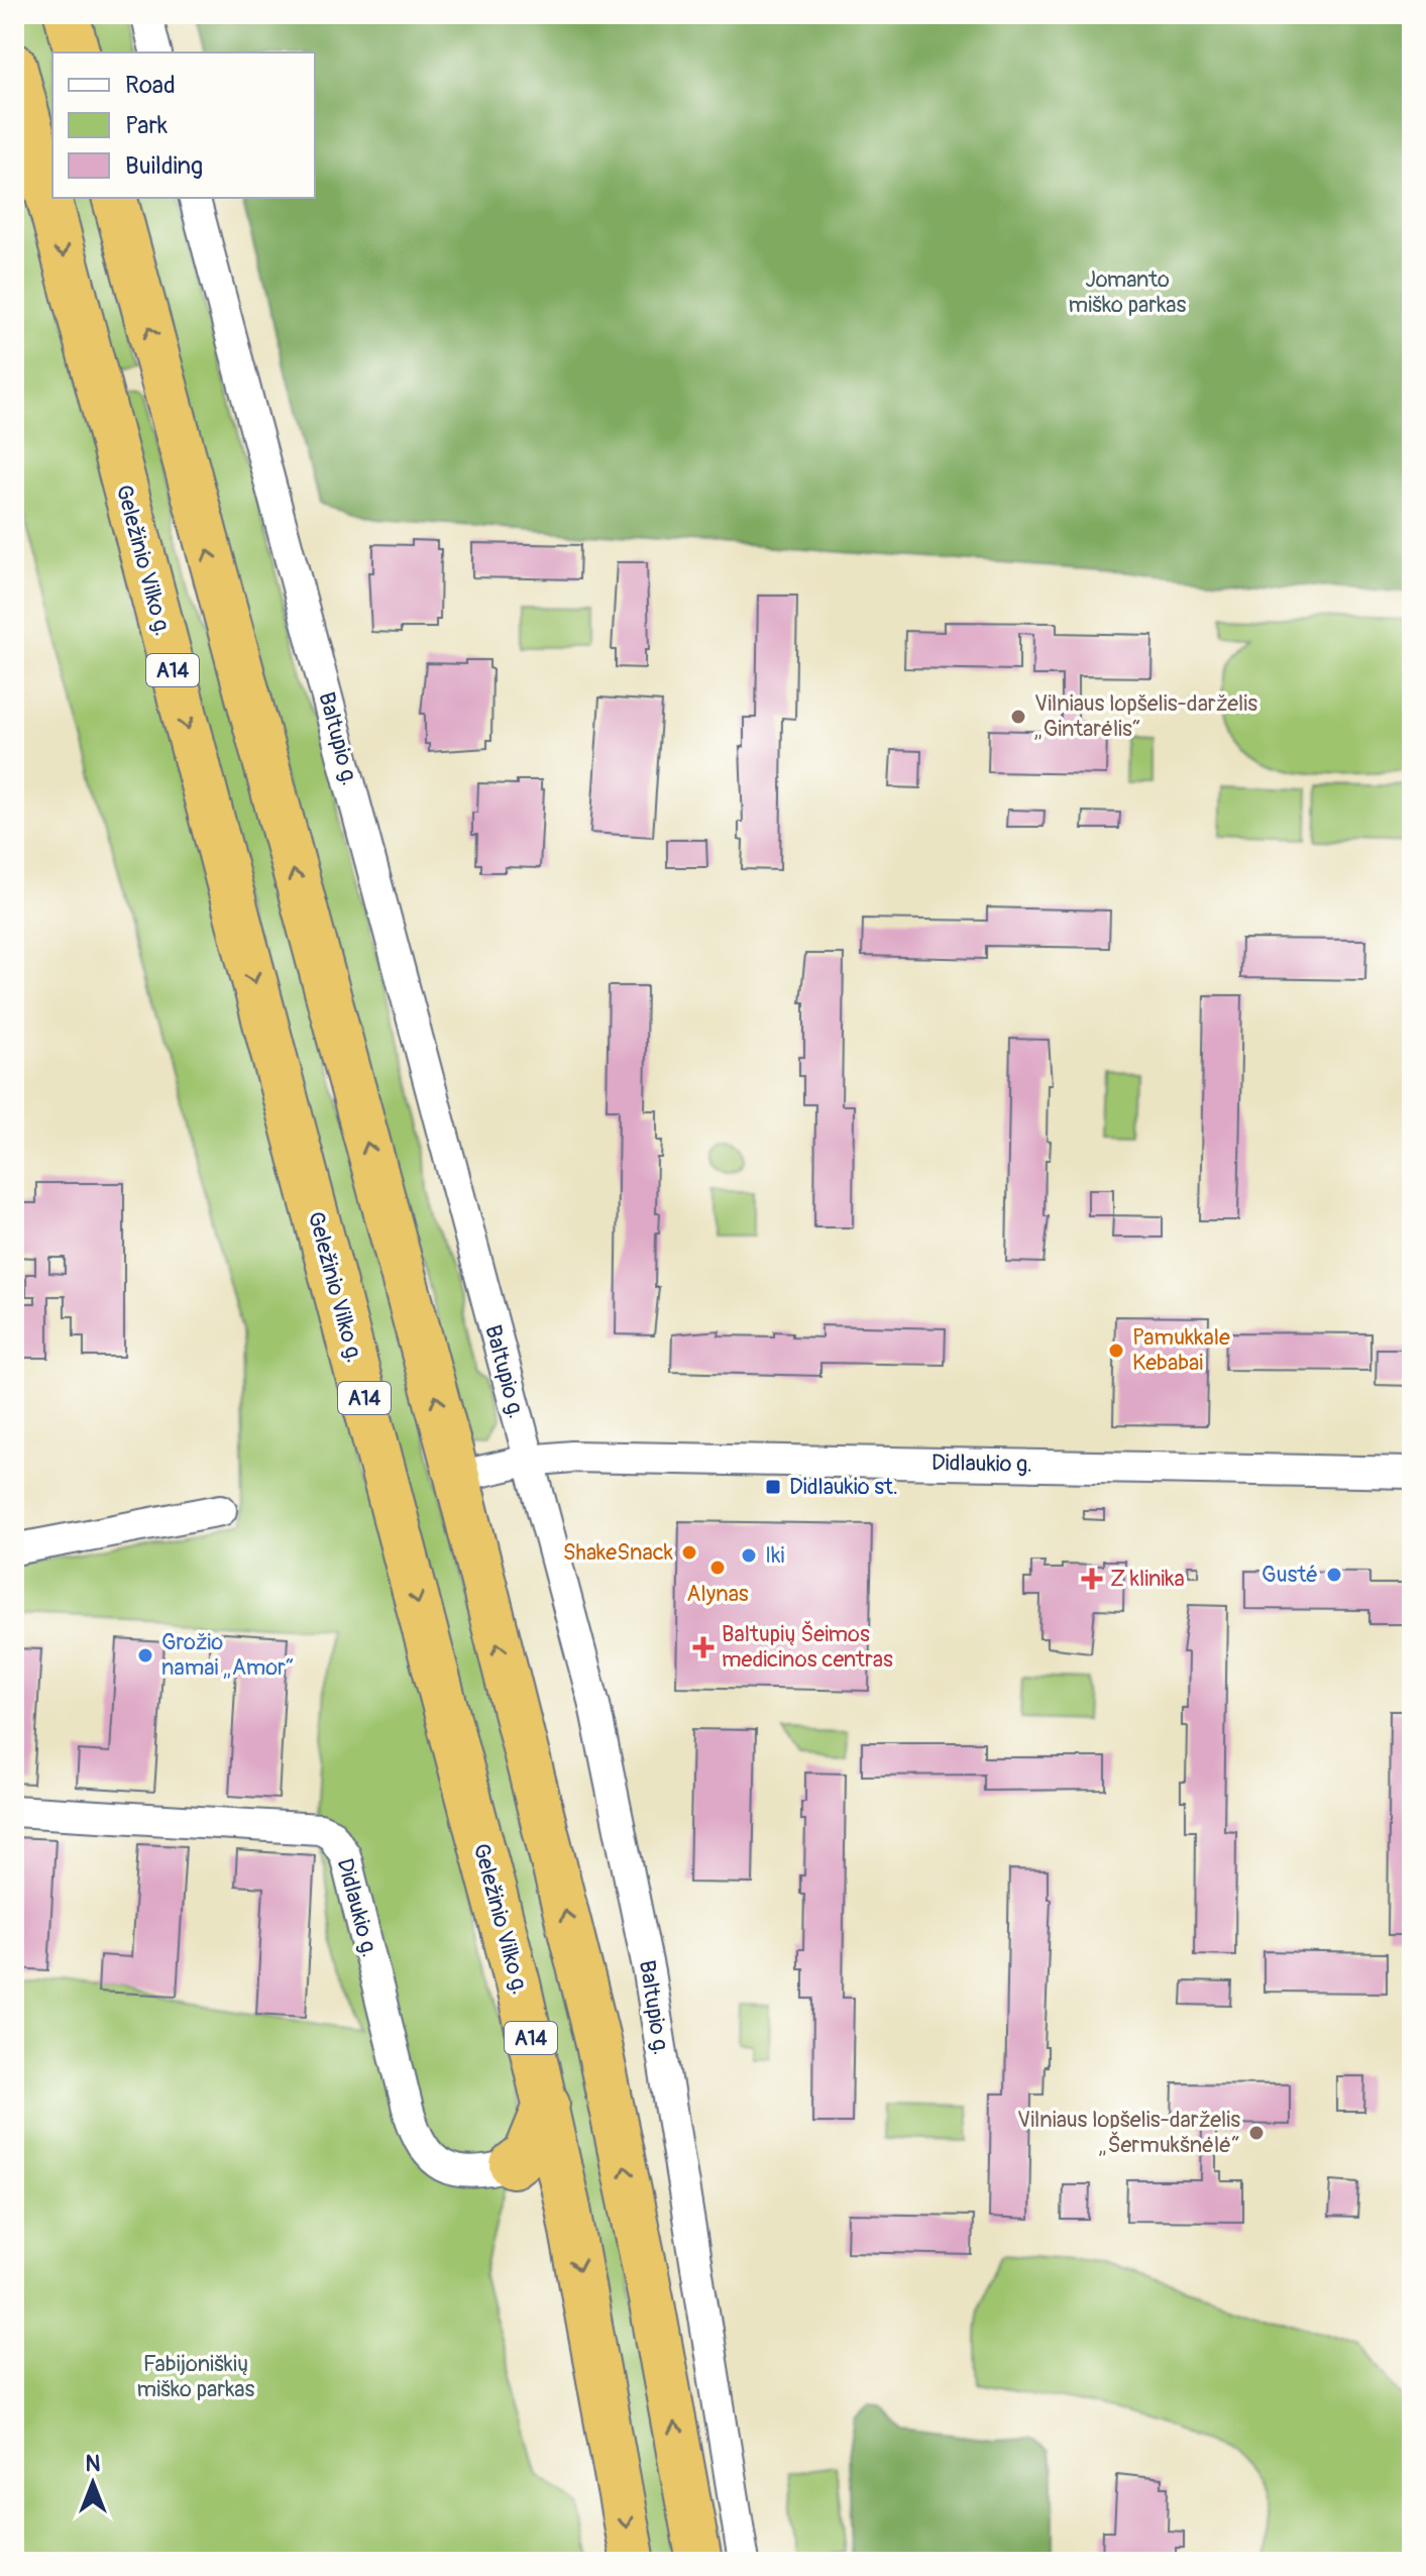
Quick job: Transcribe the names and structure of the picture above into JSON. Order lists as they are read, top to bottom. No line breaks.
{"streets":{"highway":["Geležinio Vilko g.","A14"],"street":["Baltupio g.","Didlaukio g."]},"crossings":[["Baltupio g.","Didlaukio g."]],"parks":["Jomanto miško parkas","Fabijoniškių miško parkas"],"places":{"other":["Vilniaus lopšelis-darželis „Gintarėlis“","Pamukkale Kebabai","ShakeSnack","Iki","Alynas","Gusté","Grožio namai „Amor“","Vilniaus lopšelis-darželis „Šermukšnėlė“"],"transit":["Didlaukio st."],"health":["Z klinika","Baltupių Šeimos medicinos centras"]},"legend":["Road","Park","Building"],"north":"top"}
